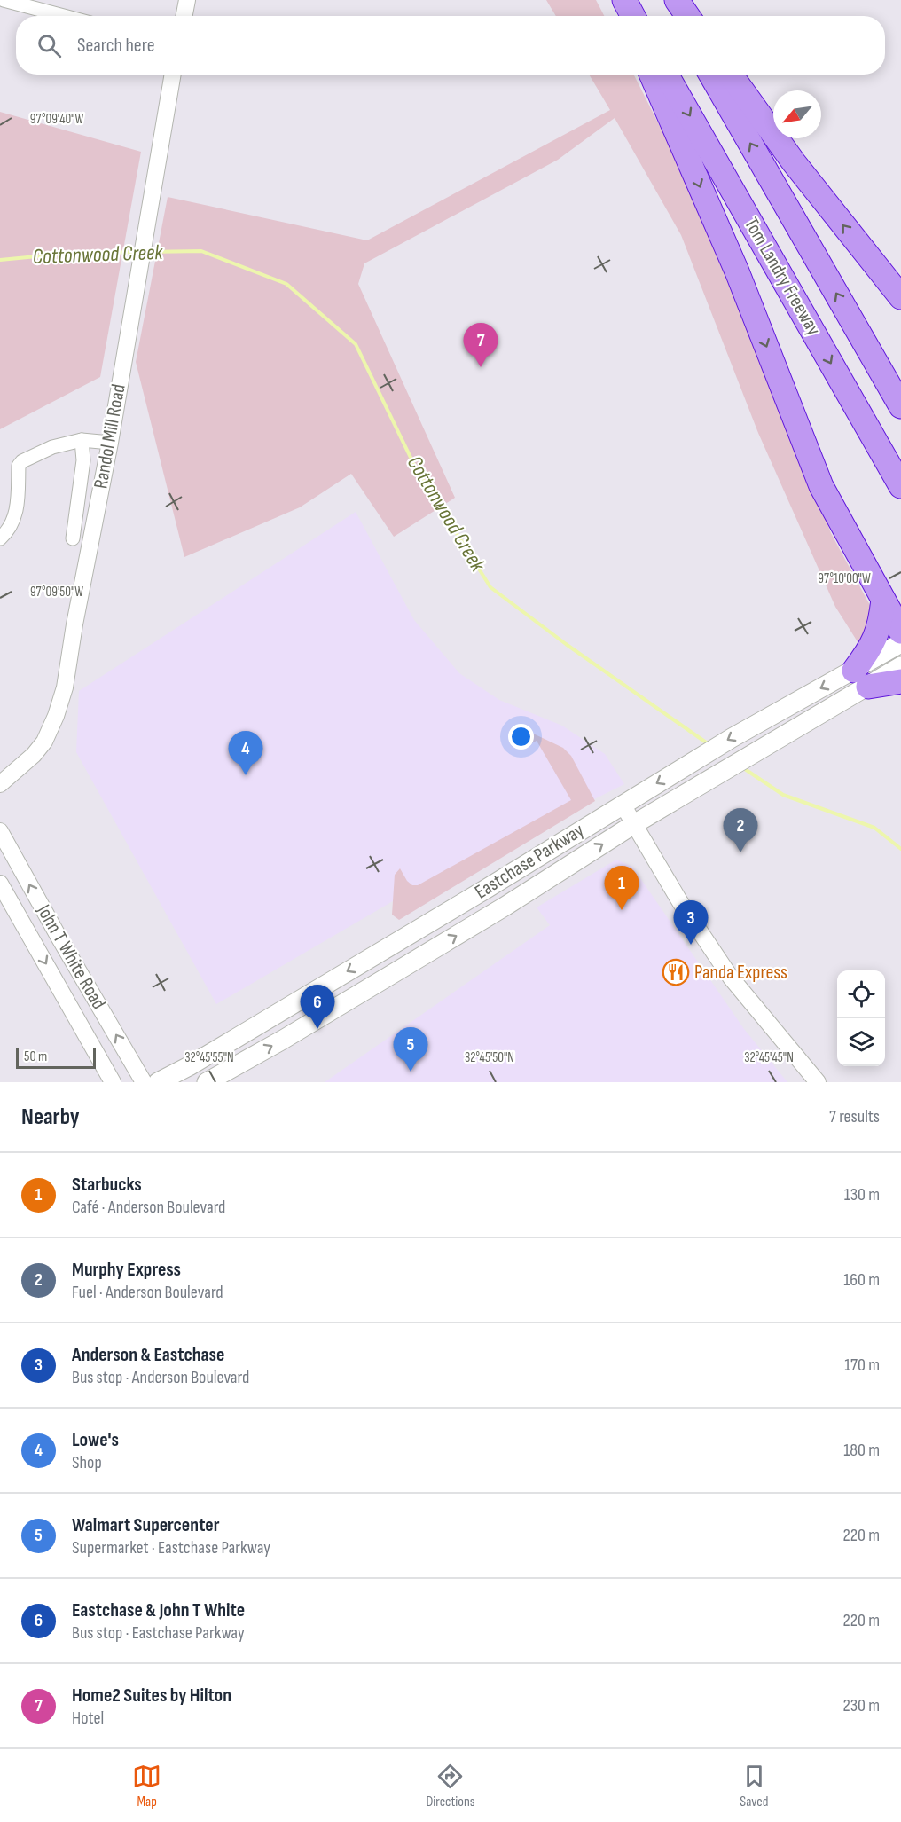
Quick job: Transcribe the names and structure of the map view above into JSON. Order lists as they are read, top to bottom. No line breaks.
{"streets":{"highway":["Tom Landry Freeway"],"main road":["Eastchase Parkway"],"street":["Randol Mill Road","John T White Road"]},"water":["Cottonwood Creek"],"places":{"restaurant":["Panda Express"]},"scale_bar":"50 m","north":"bottom left","page":{"search":"Search here","pins":["7","4","2","1","3","6","5"],"scale":"50 m","heading":["Nearby","7 results"],"list":[{"mark":"1","name":"Starbucks","note":"Café · Anderson Boulevard","value":"130 m"},{"mark":"2","name":"Murphy Express","note":"Fuel · Anderson Boulevard","value":"160 m"},{"mark":"3","name":"Anderson & Eastchase","note":"Bus stop · Anderson Boulevard","value":"170 m"},{"mark":"4","name":"Lowe's","note":"Shop","value":"180 m"},{"mark":"5","name":"Walmart Supercenter","note":"Supermarket · Eastchase Parkway","value":"220 m"},{"mark":"6","name":"Eastchase & John T White","note":"Bus stop · Eastchase Parkway","value":"220 m"},{"mark":"7","name":"Home2 Suites by Hilton","note":"Hotel","value":"230 m"}],"nav":["Map","Directions","Saved"]},"coordinates":["97°09'40\"W","97°10'00\"W","97°09'50\"W","32°45'55\"N","32°45'50\"N","32°45'45\"N"]}
